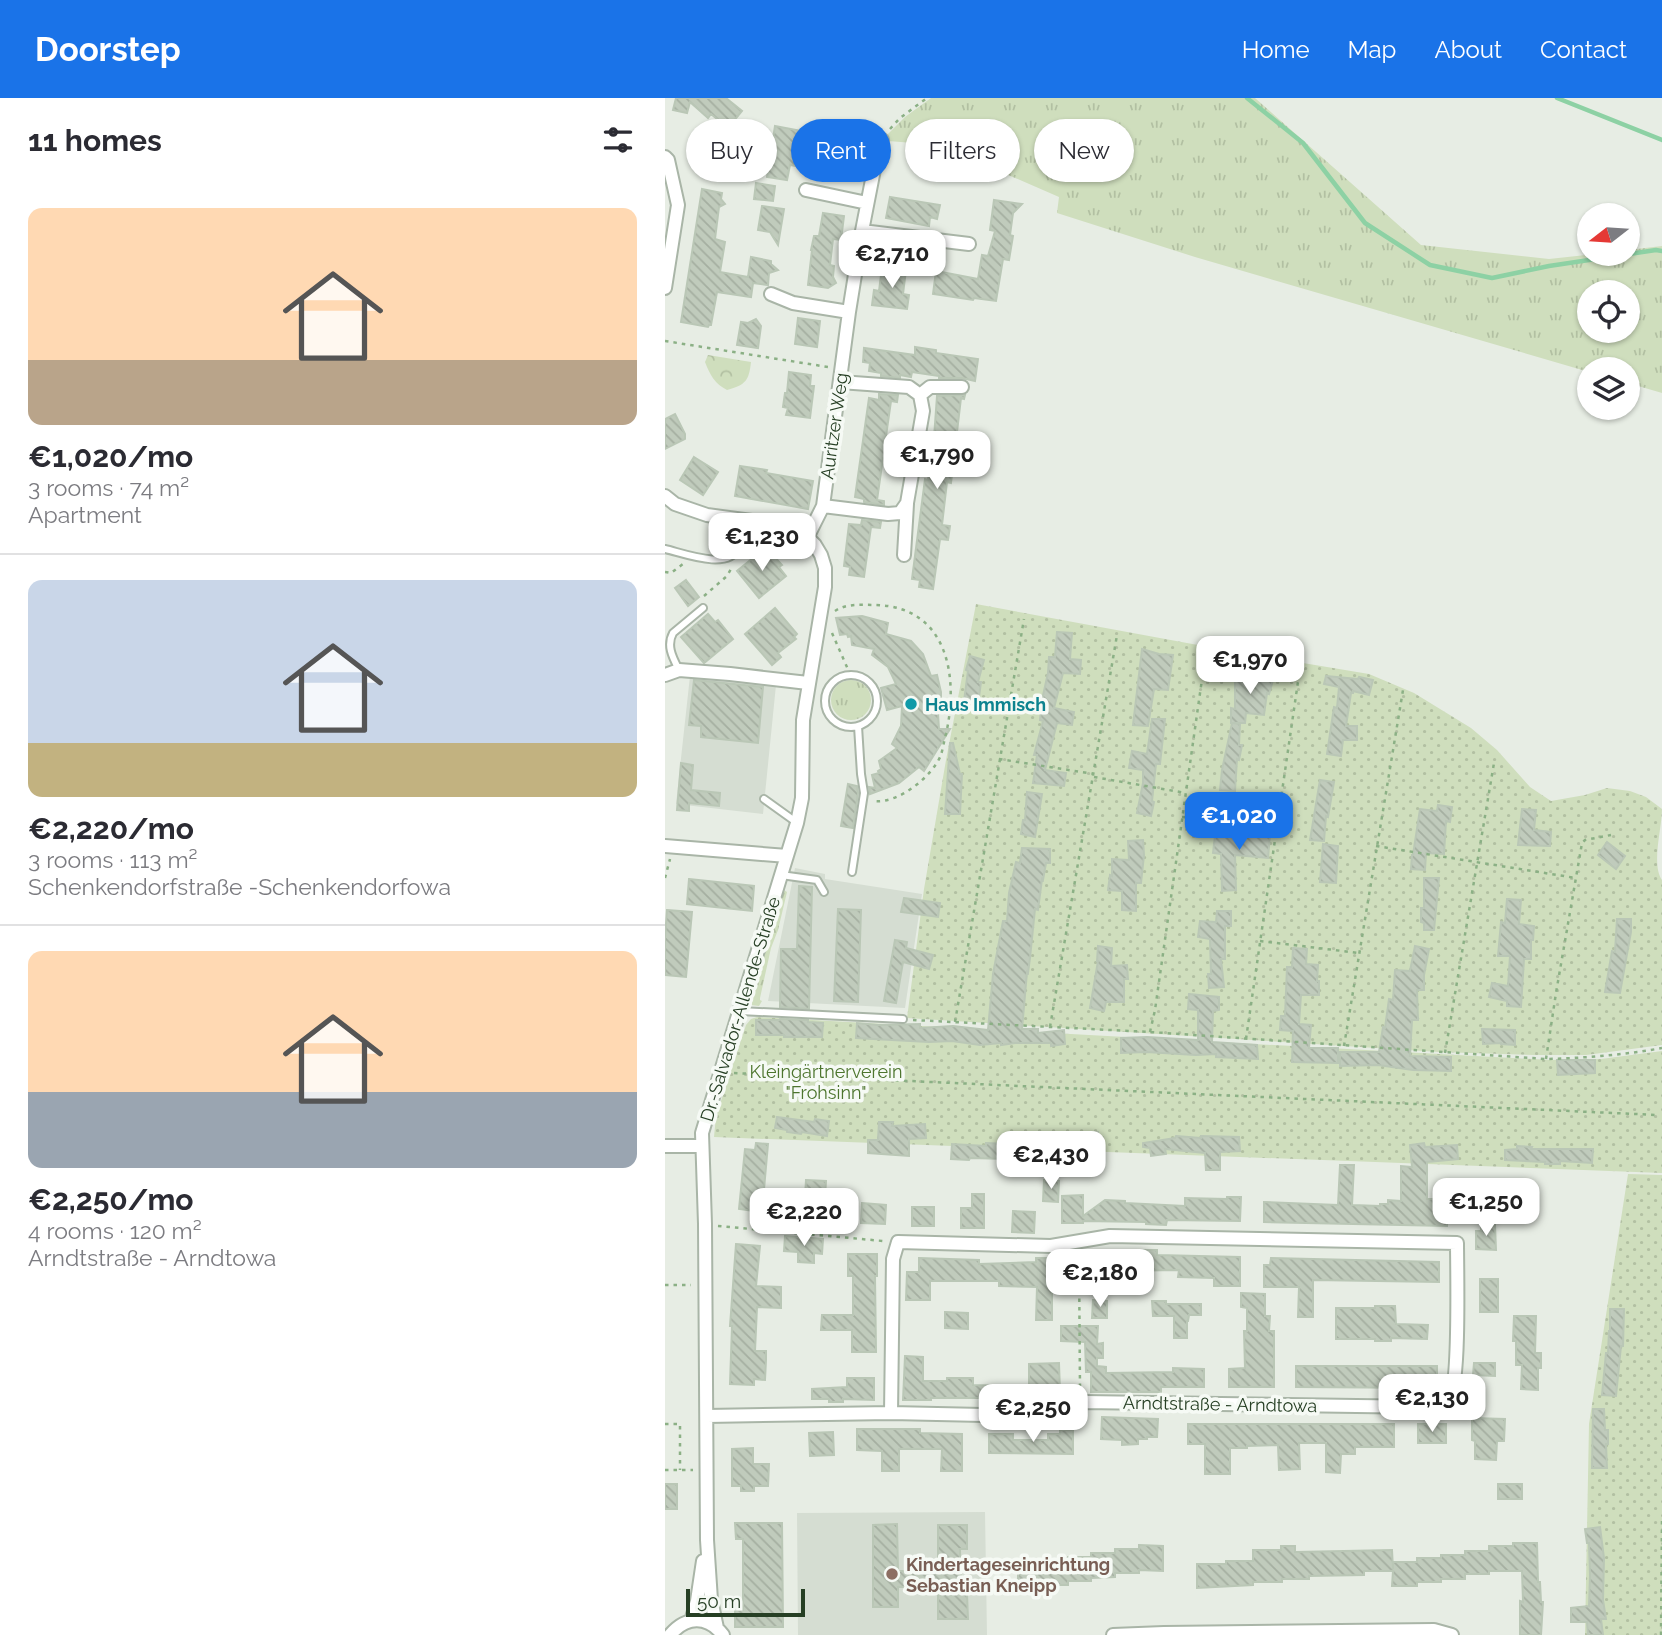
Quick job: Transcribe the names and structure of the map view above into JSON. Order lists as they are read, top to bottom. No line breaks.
{"streets":{"street":["Auritzer Weg","Dr.-Salvador-Allende-Straße","Arndtstraße - Arndtowa"]},"crossings":[["Auritzer Weg","Dr.-Salvador-Allende-Straße"],["Dr.-Salvador-Allende-Straße","Arndtstraße - Arndtowa"]],"parks":["Kleingärtnerverein \"Frohsinn\""],"places":["Haus Immisch","Kindertageseinrichtung Sebastian Kneipp"],"scale_bar":"50 m","north":"left","page":{"header":"Doorstep","nav":["Home","Map","About","Contact"],"heading":"11 homes","chip":["Buy","Rent","Filters","New"],"list":[{"name":"€1,020/mo","note":"3 rooms · 74 m² · Apartment"},{"name":"€2,220/mo","note":"3 rooms · 113 m² · Schenkendorfstraße -Schenkendorfowa"},{"name":"€2,250/mo","note":"4 rooms · 120 m² · Arndtstraße - Arndtowa"}],"price":["€2,710","€1,790","€1,230","€1,970","€1,020","€2,430","€1,250","€2,220","€2,180","€2,130","€2,250"],"scale":"50 m"}}
